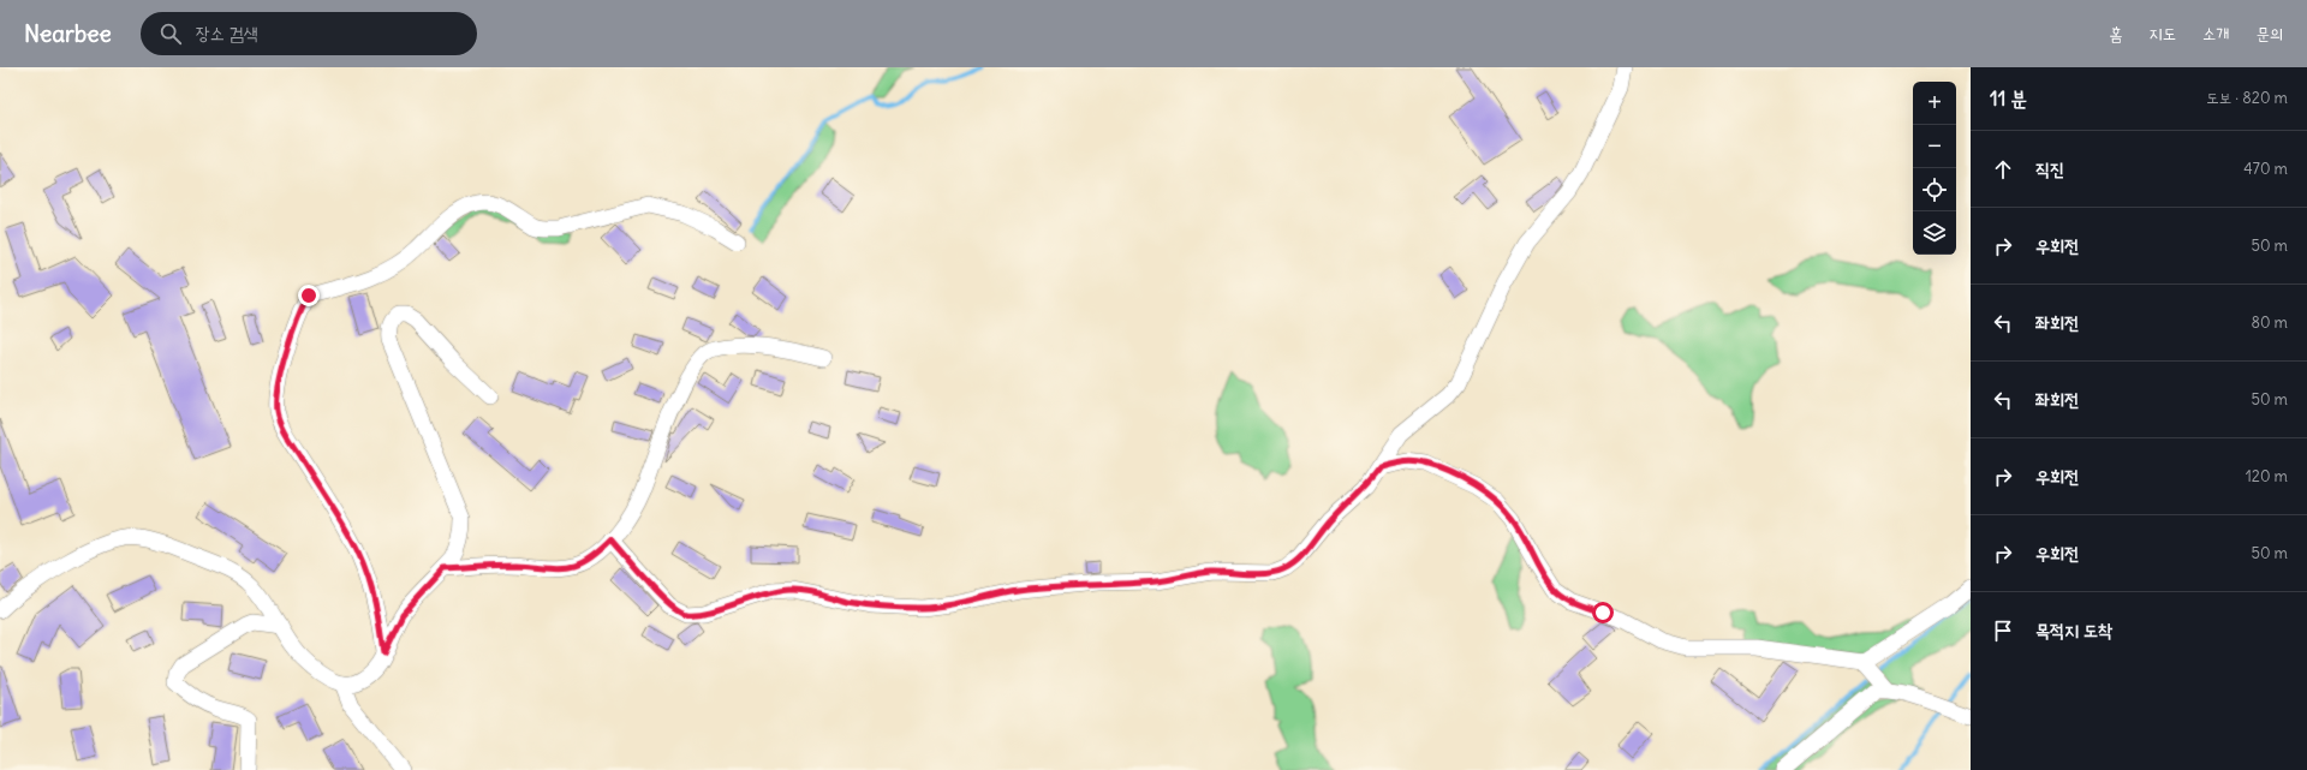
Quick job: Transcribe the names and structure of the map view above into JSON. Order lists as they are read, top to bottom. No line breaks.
{"page":{"header":"Nearbee","search":"장소 검색","nav":["홈","지도","소개","문의"],"heading":["11 분","도보 · 820 m"],"map_buttons":["+","−"],"list":[["직진","470 m"],["우회전","50 m"],["좌회전","80 m"],["좌회전","50 m"],["우회전","120 m"],["우회전","50 m"],"목적지 도착"]}}
